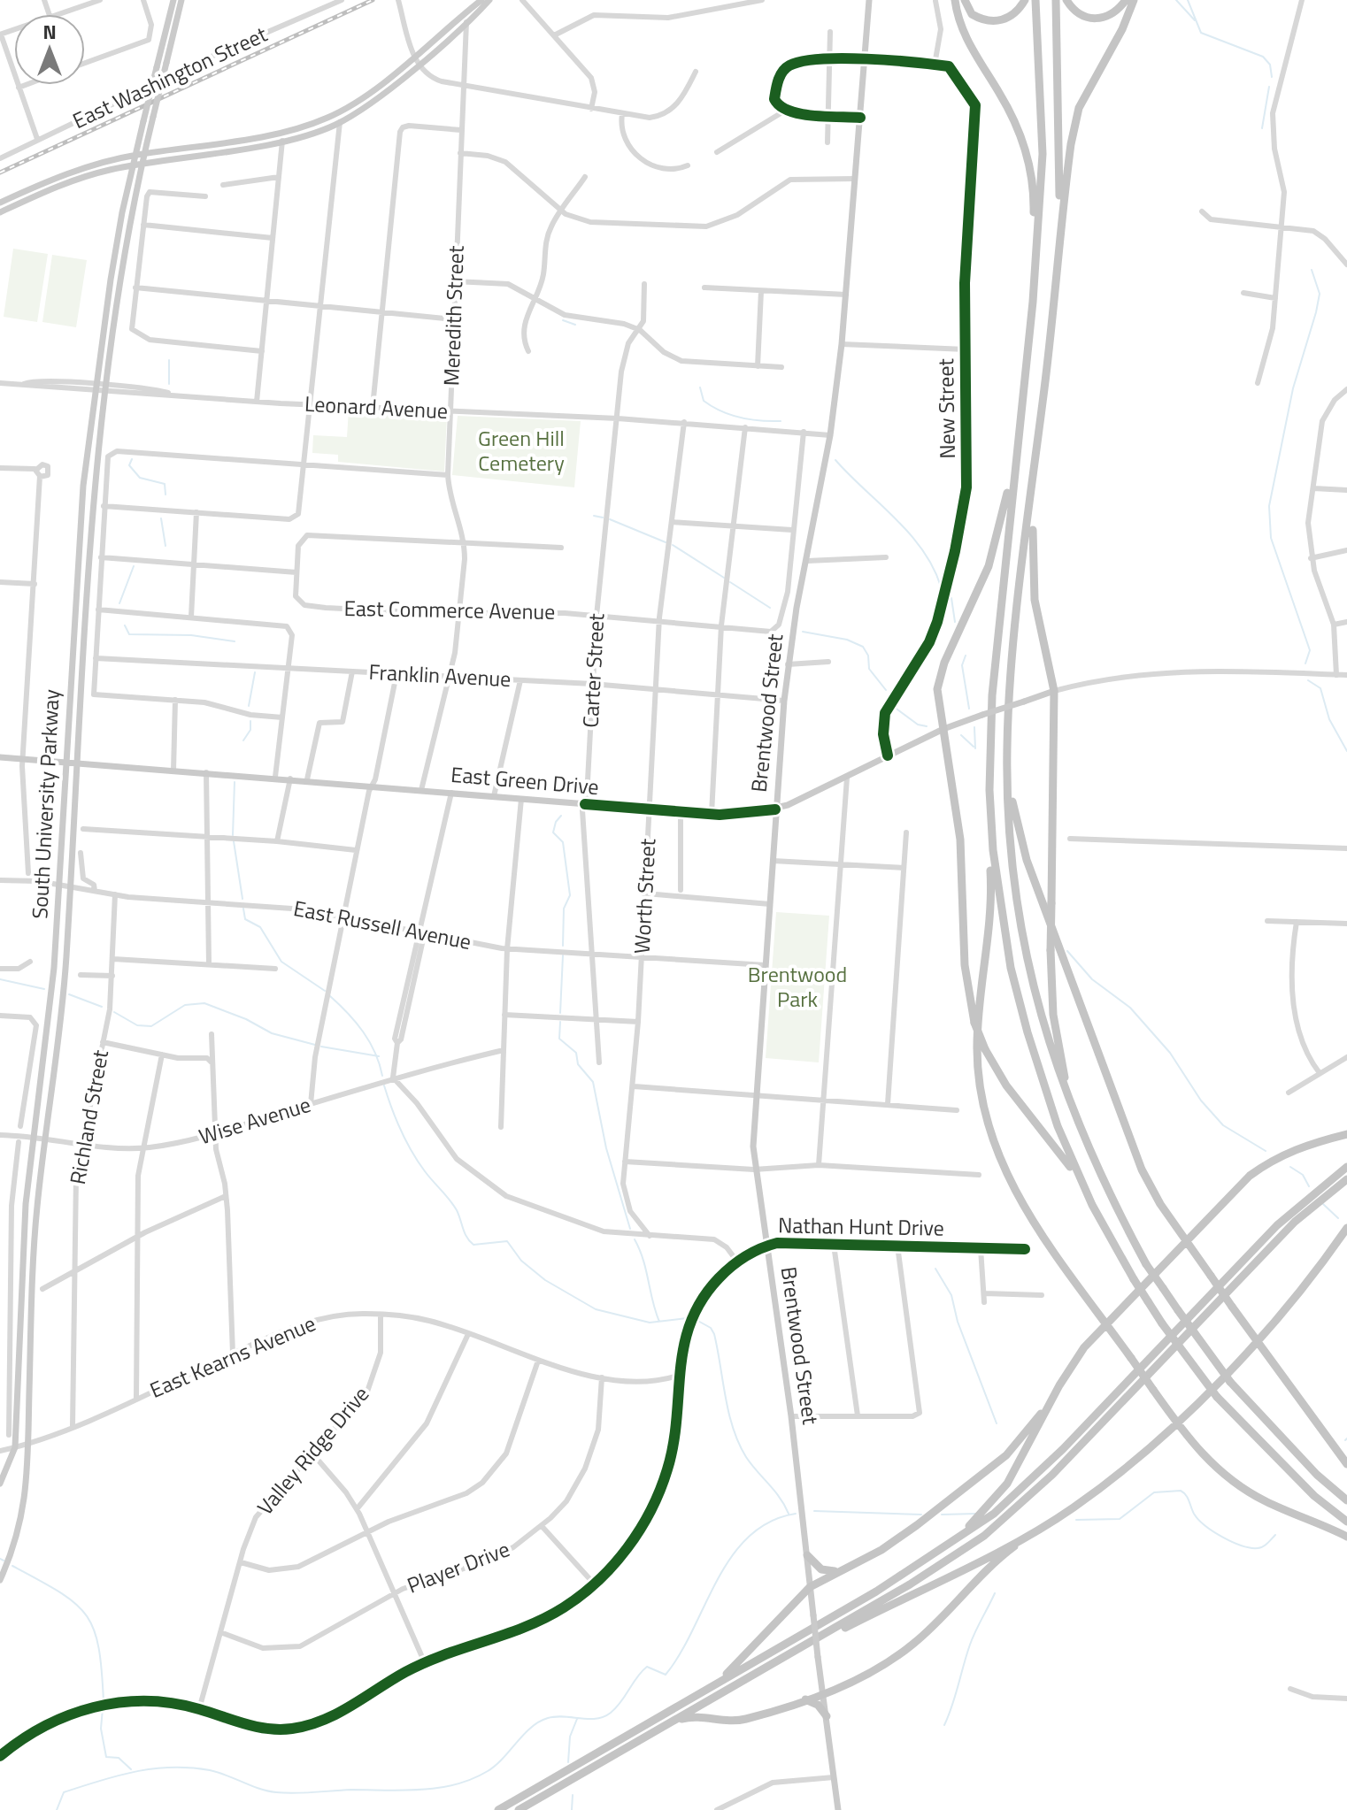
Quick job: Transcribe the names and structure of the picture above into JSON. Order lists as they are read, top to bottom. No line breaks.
{"streets":{"main road":["Brentwood Street","East Green Drive","South University Parkway"],"street":["East Washington Street","Meredith Street","Leonard Avenue","New Street","East Commerce Avenue","Carter Street","Franklin Avenue","Worth Street","East Russell Avenue","Richland Street","Wise Avenue","Nathan Hunt Drive","East Kearns Avenue","Valley Ridge Drive","Player Drive"]},"crossings":[["Meredith Street","Leonard Avenue"],["Meredith Street","East Commerce Avenue"],["Meredith Street","Franklin Avenue"],["Meredith Street","East Green Drive"],["Leonard Avenue","Carter Street"],["Leonard Avenue","Brentwood Street"],["Leonard Avenue","South University Parkway"],["Leonard Avenue","Worth Street"],["New Street","East Green Drive"],["East Commerce Avenue","Carter Street"],["East Commerce Avenue","Worth Street"],["Carter Street","Franklin Avenue"],["Carter Street","East Green Drive"],["Carter Street","East Russell Avenue"],["Franklin Avenue","Brentwood Street"],["Franklin Avenue","Worth Street"],["Brentwood Street","East Green Drive"],["Brentwood Street","East Russell Avenue"],["Brentwood Street","Nathan Hunt Drive"],["East Green Drive","South University Parkway"],["East Green Drive","Worth Street"],["South University Parkway","East Russell Avenue"],["South University Parkway","Wise Avenue"],["South University Parkway","East Kearns Avenue"],["Worth Street","East Russell Avenue"],["East Russell Avenue","Richland Street"],["Richland Street","Wise Avenue"],["Richland Street","East Kearns Avenue"],["Nathan Hunt Drive","East Kearns Avenue"],["Nathan Hunt Drive","Valley Ridge Drive"],["East Kearns Avenue","Valley Ridge Drive"],["East Kearns Avenue","Player Drive"],["Valley Ridge Drive","Player Drive"]],"parks":["Green Hill Cemetery","Brentwood Park"],"north":"top"}
